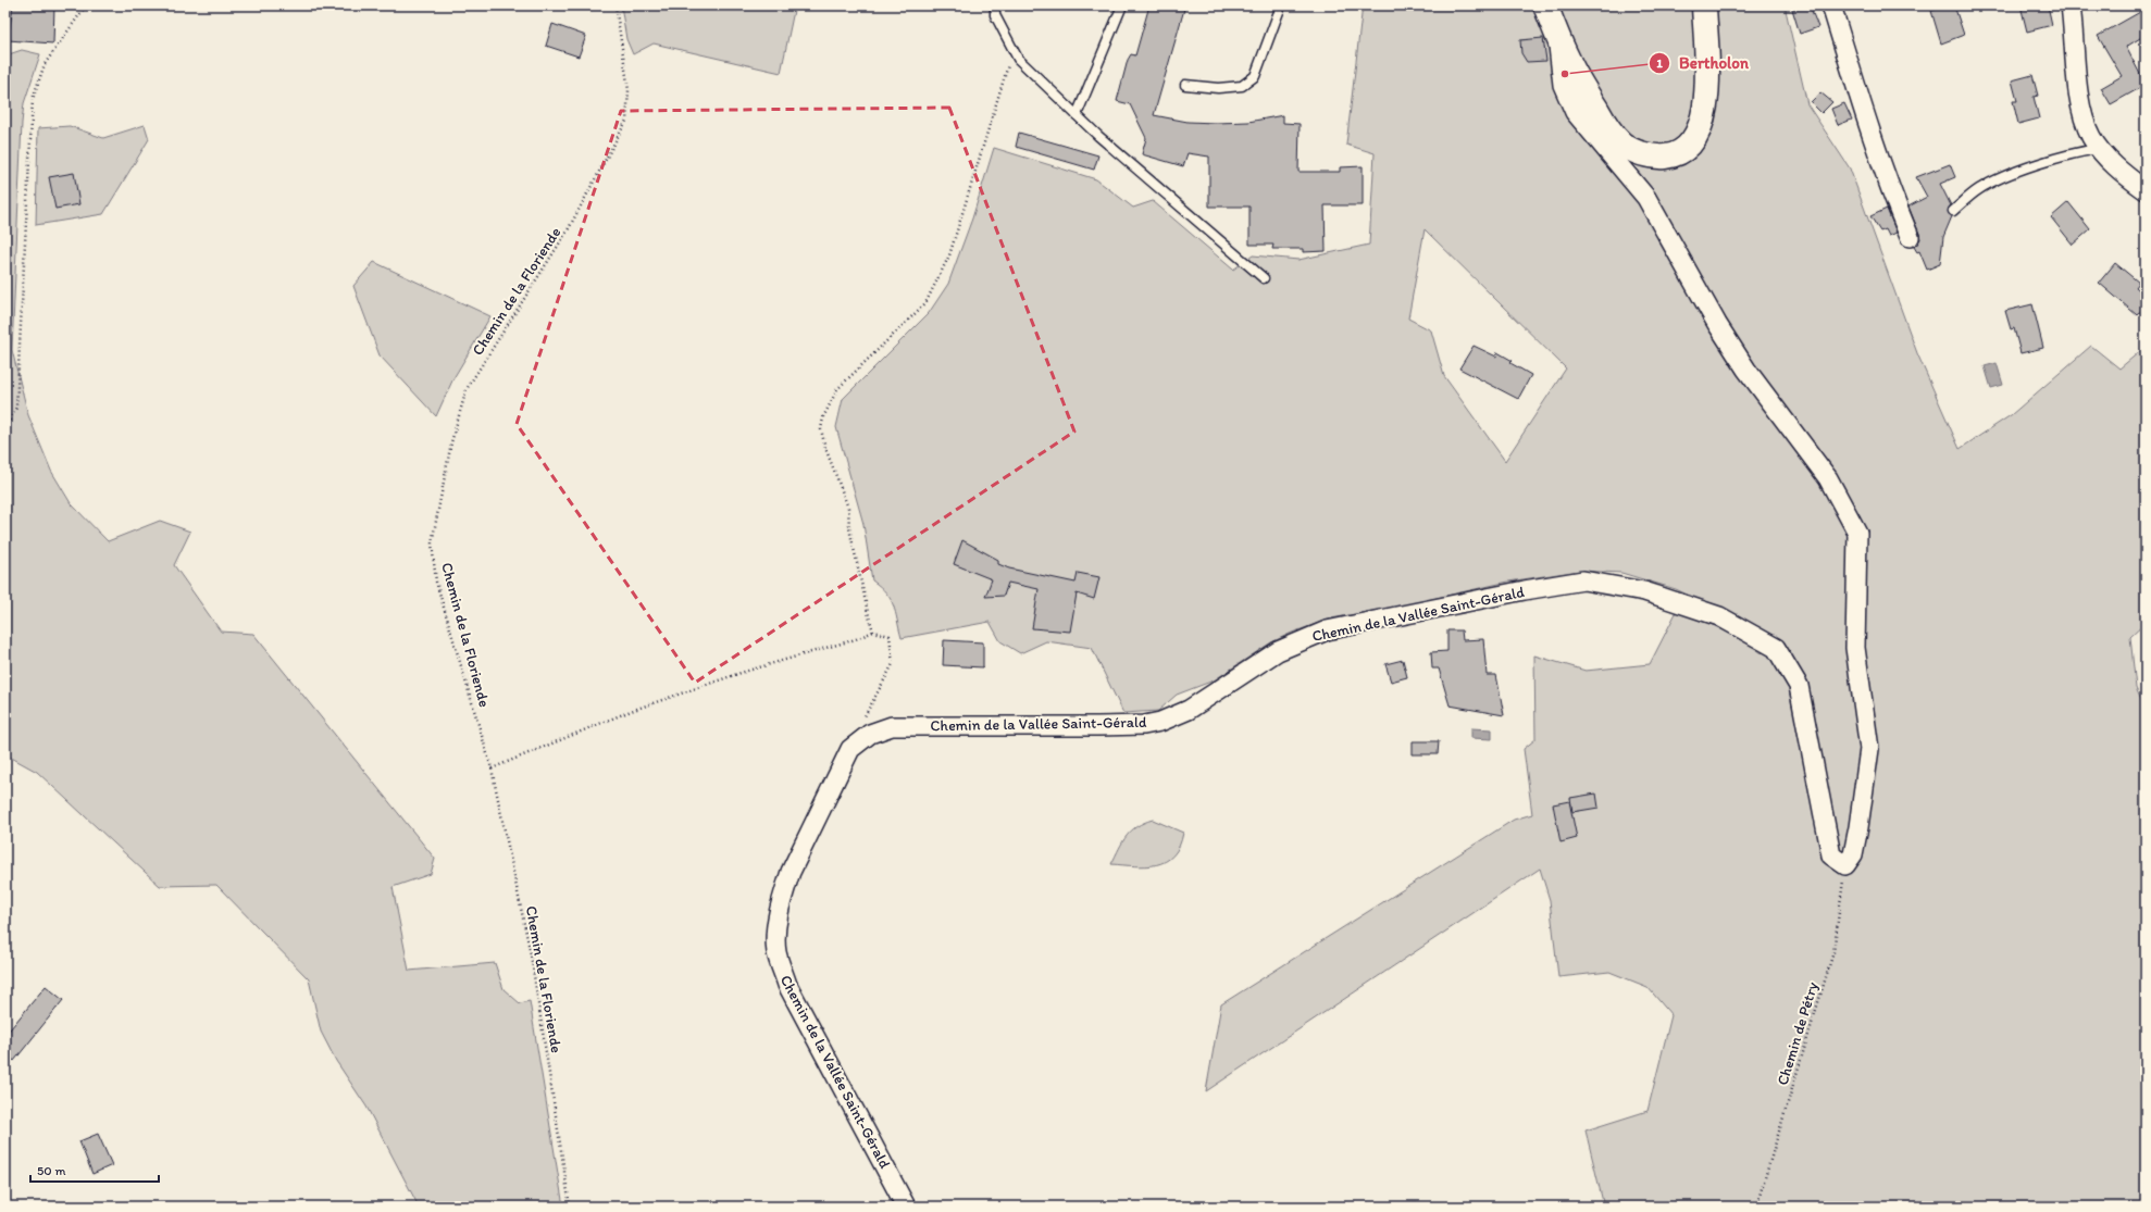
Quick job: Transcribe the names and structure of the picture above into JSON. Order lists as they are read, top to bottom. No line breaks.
{"streets":{"street":["Chemin de la Vallée Saint-Gérald"],"path":["Chemin de la Floriende","Chemin de Pétry"]},"crossings":[["Chemin de la Vallée Saint-Gérald","Chemin de Pétry"]],"places":["Bertholon"],"scale_bar":"50 m"}
